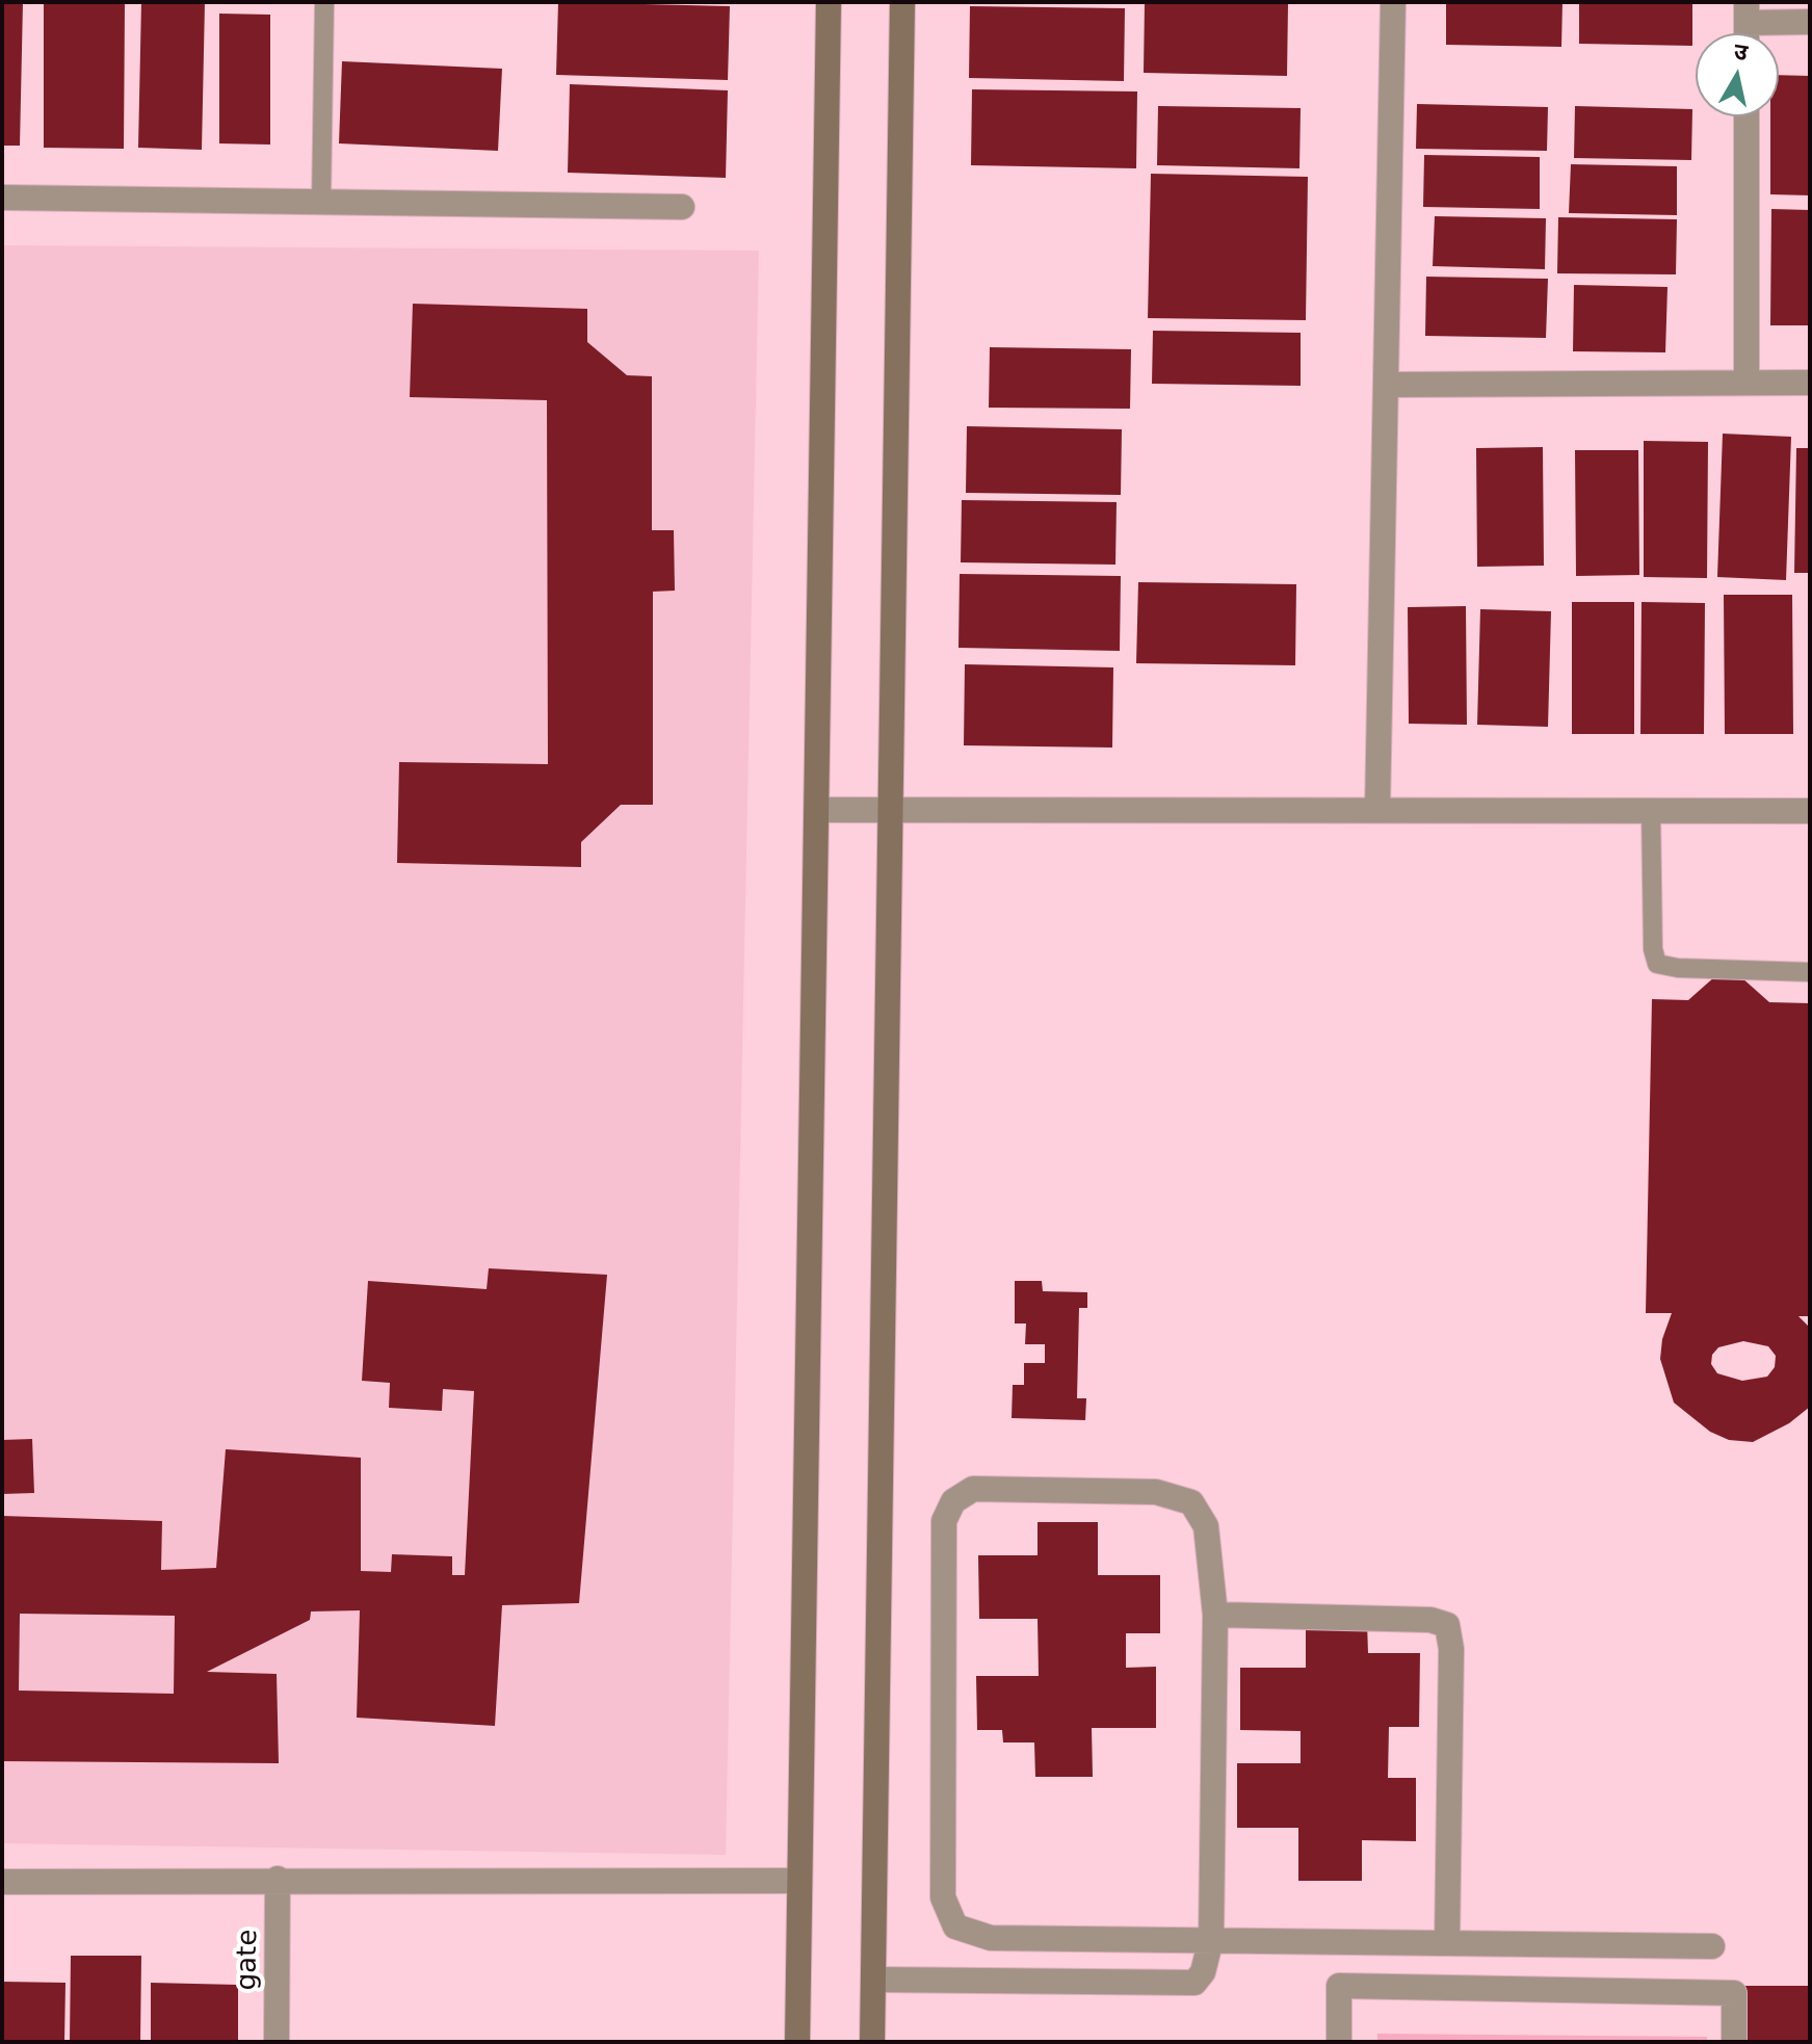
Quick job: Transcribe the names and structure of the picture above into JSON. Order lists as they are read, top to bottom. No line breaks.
{"streets":{"street":["gate"]},"north":"top"}
